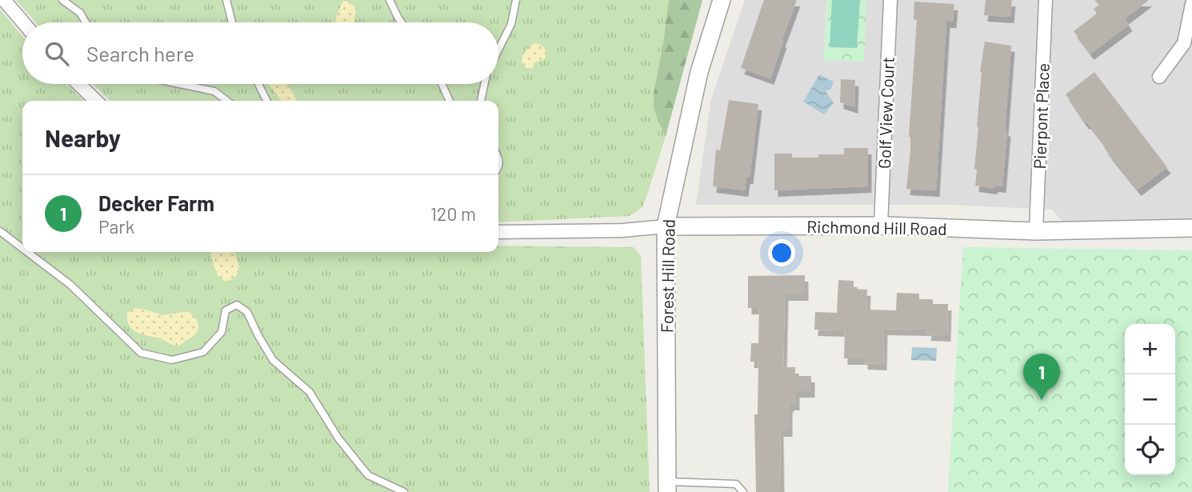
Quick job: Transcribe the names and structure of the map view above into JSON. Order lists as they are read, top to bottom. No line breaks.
{"streets":{"street":["Golf View Court","Pierpont Place","Richmond Hill Road","Forest Hill Road"]},"crossings":[["Golf View Court","Richmond Hill Road"],["Pierpont Place","Richmond Hill Road"],["Richmond Hill Road","Forest Hill Road"]],"page":{"search":"Search here","heading":"Nearby","list":[{"mark":"1","name":"Decker Farm","note":"Park","value":"120 m"}],"map_buttons":["+","−"],"pins":"1"}}
